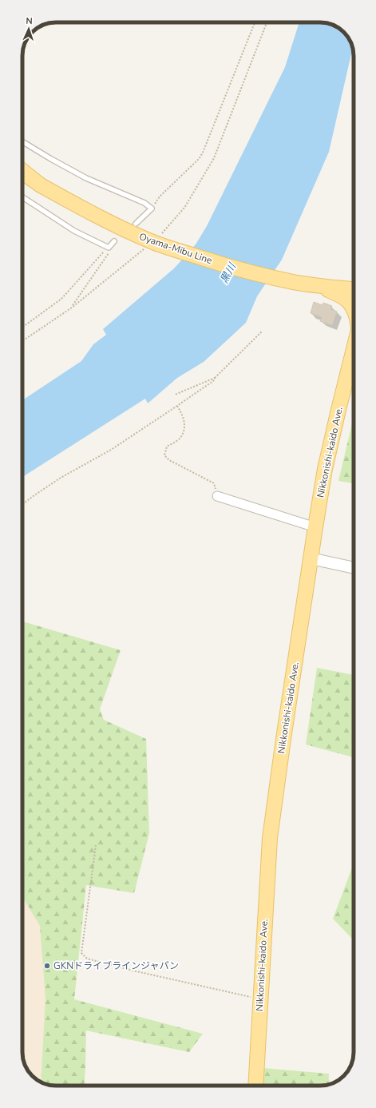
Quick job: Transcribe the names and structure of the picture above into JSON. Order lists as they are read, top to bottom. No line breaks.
{"streets":{"main road":["Oyama-Mibu Line","Nikkonishi-kaido Ave."]},"water":["黒川"],"places":["GKNドライブラインジャパン"],"north":"top"}
